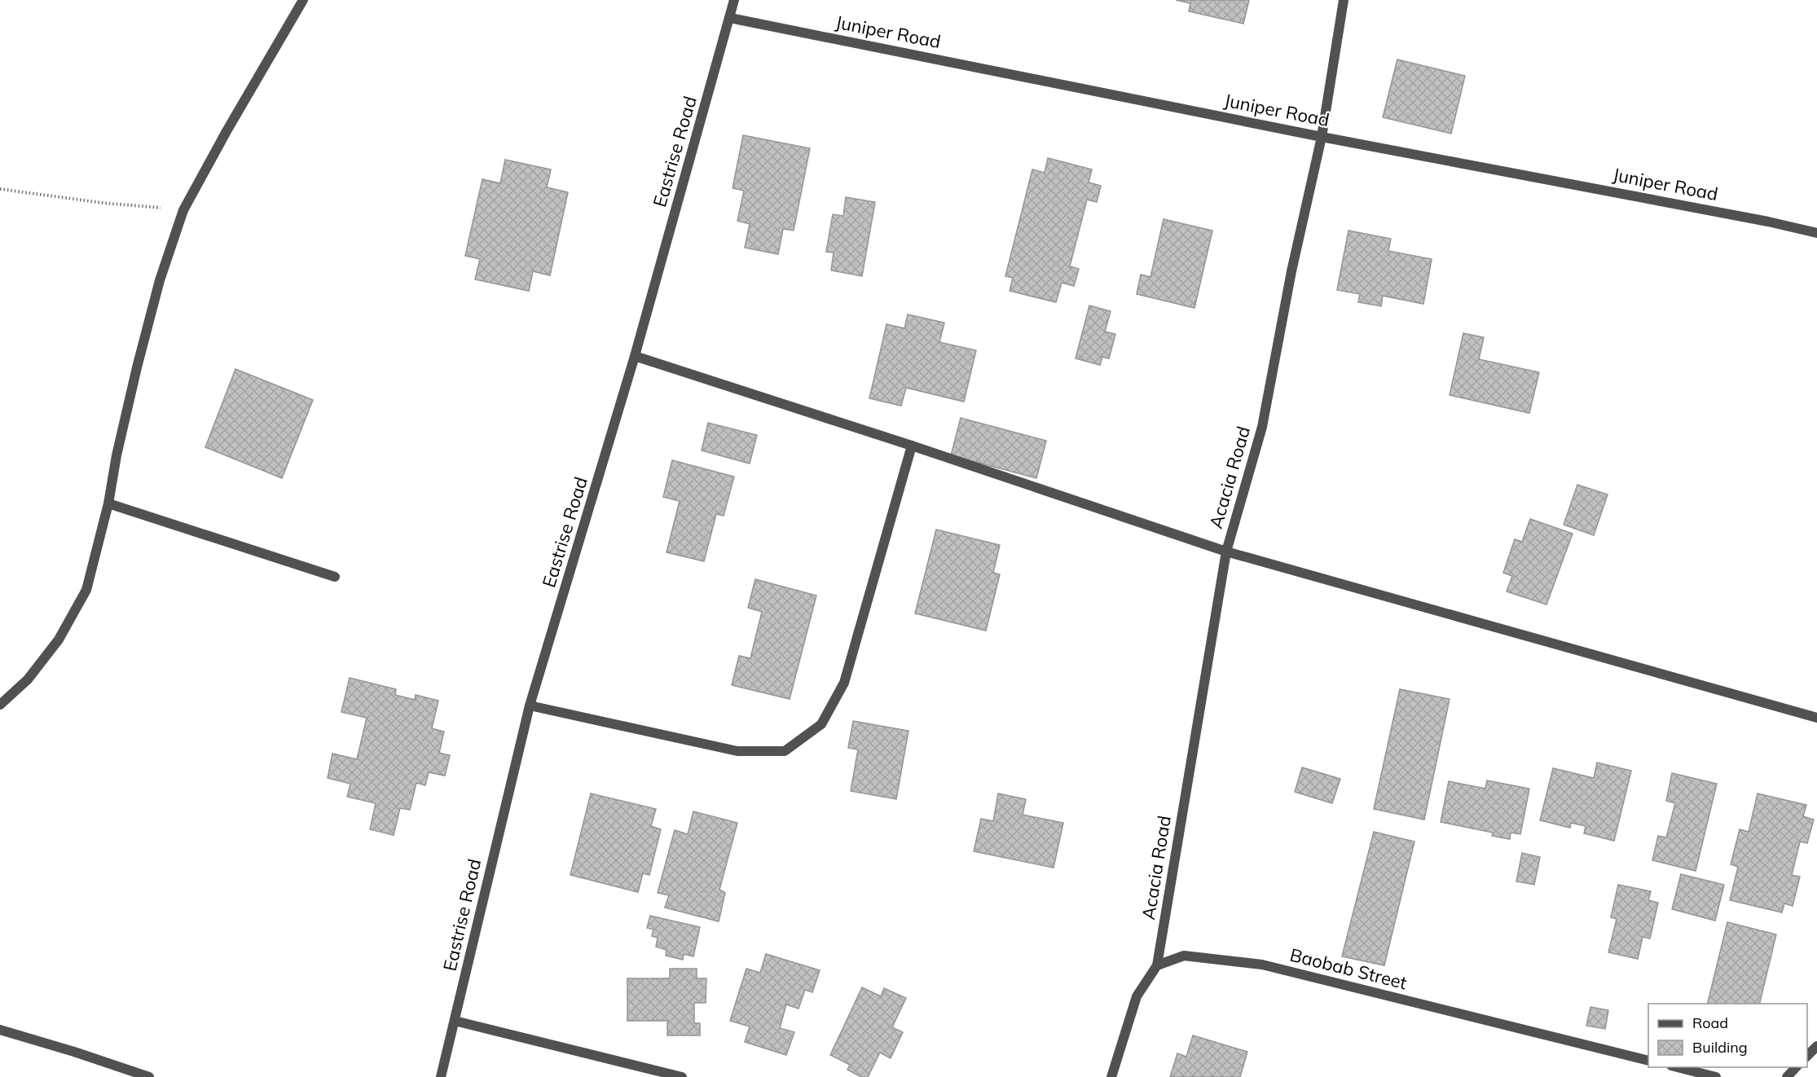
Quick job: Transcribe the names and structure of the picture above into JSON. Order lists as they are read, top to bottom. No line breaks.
{"streets":{"street":["Juniper Road","Eastrise Road","Acacia Road","Baobab Street"]},"crossings":[["Juniper Road","Eastrise Road"],["Juniper Road","Acacia Road"],["Acacia Road","Baobab Street"]],"legend":["Road","Building"]}
